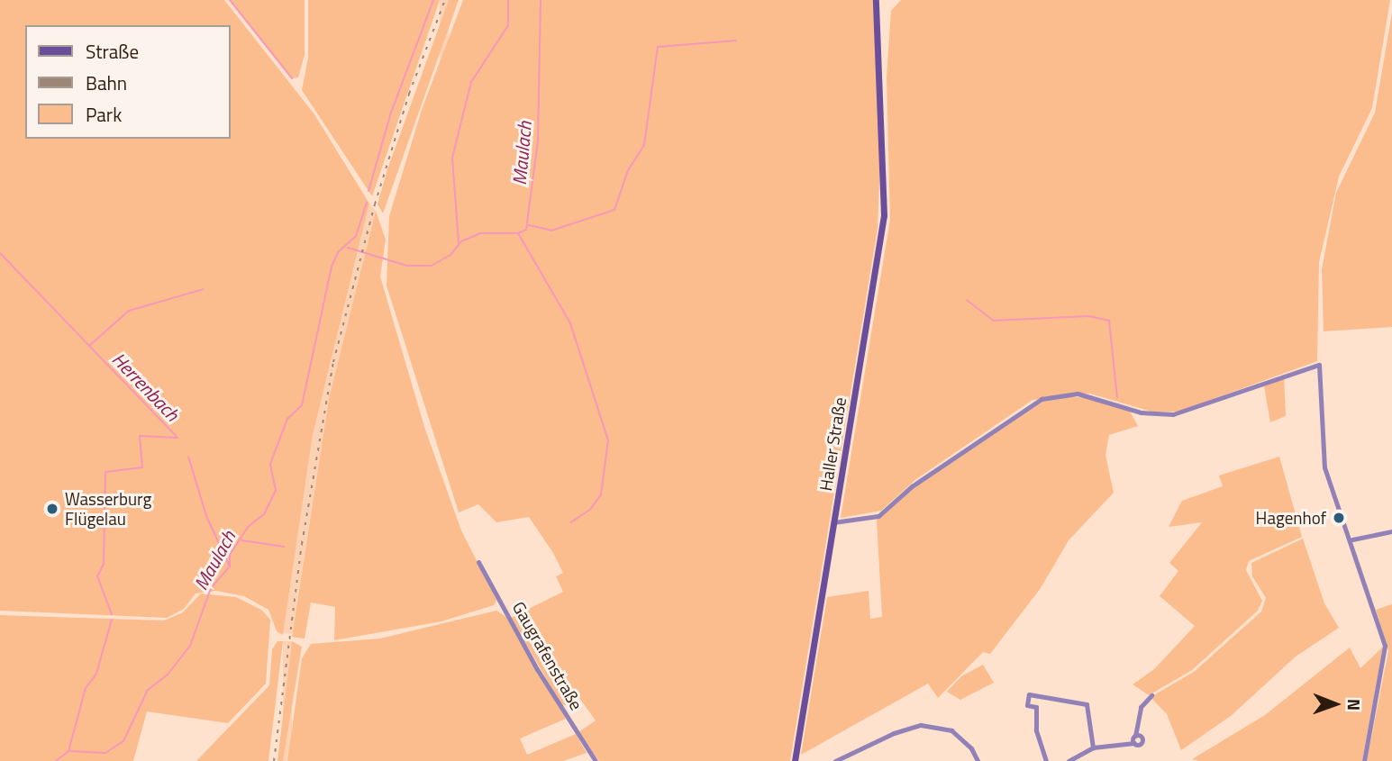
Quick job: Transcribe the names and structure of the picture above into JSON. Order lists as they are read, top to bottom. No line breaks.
{"streets":{"main road":["Haller Straße"],"street":["Gaugrafenstraße"]},"water":["Maulach","Herrenbach"],"places":["Wasserburg Flügelau","Hagenhof"],"legend":["Straße","Bahn","Park"],"north":"right"}
